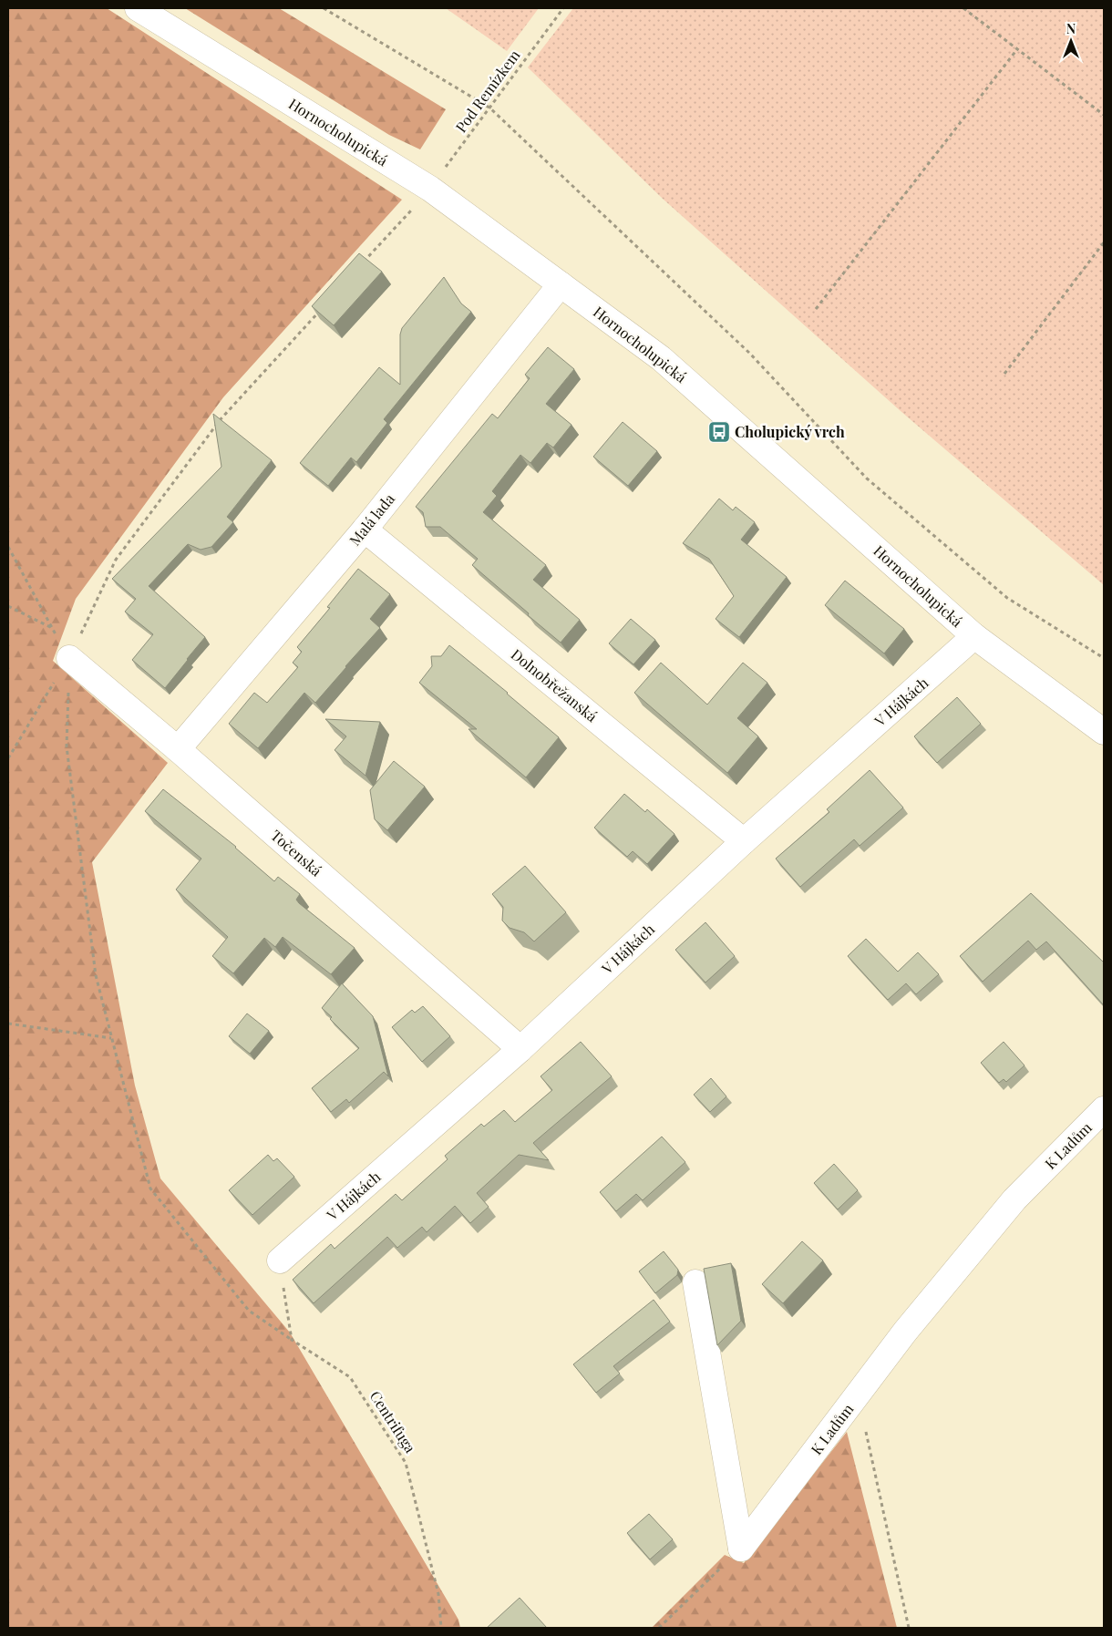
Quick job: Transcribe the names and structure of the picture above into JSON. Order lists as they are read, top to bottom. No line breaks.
{"streets":{"street":["Hornocholupická","Malá lada","Dolnobřežanská","V Hájkách","Točenská","K Ladům"],"path":["Pod Remízkem","Centrifuga"]},"crossings":[["Pod Remízkem","Hornocholupická"],["Hornocholupická","Malá lada"],["Hornocholupická","V Hájkách"],["Malá lada","Dolnobřežanská"],["Malá lada","Točenská"],["Dolnobřežanská","V Hájkách"],["V Hájkách","Točenská"],["Točenská","Centrifuga"]],"places":{"bus stop":["Cholupický vrch"]},"north":"top"}
